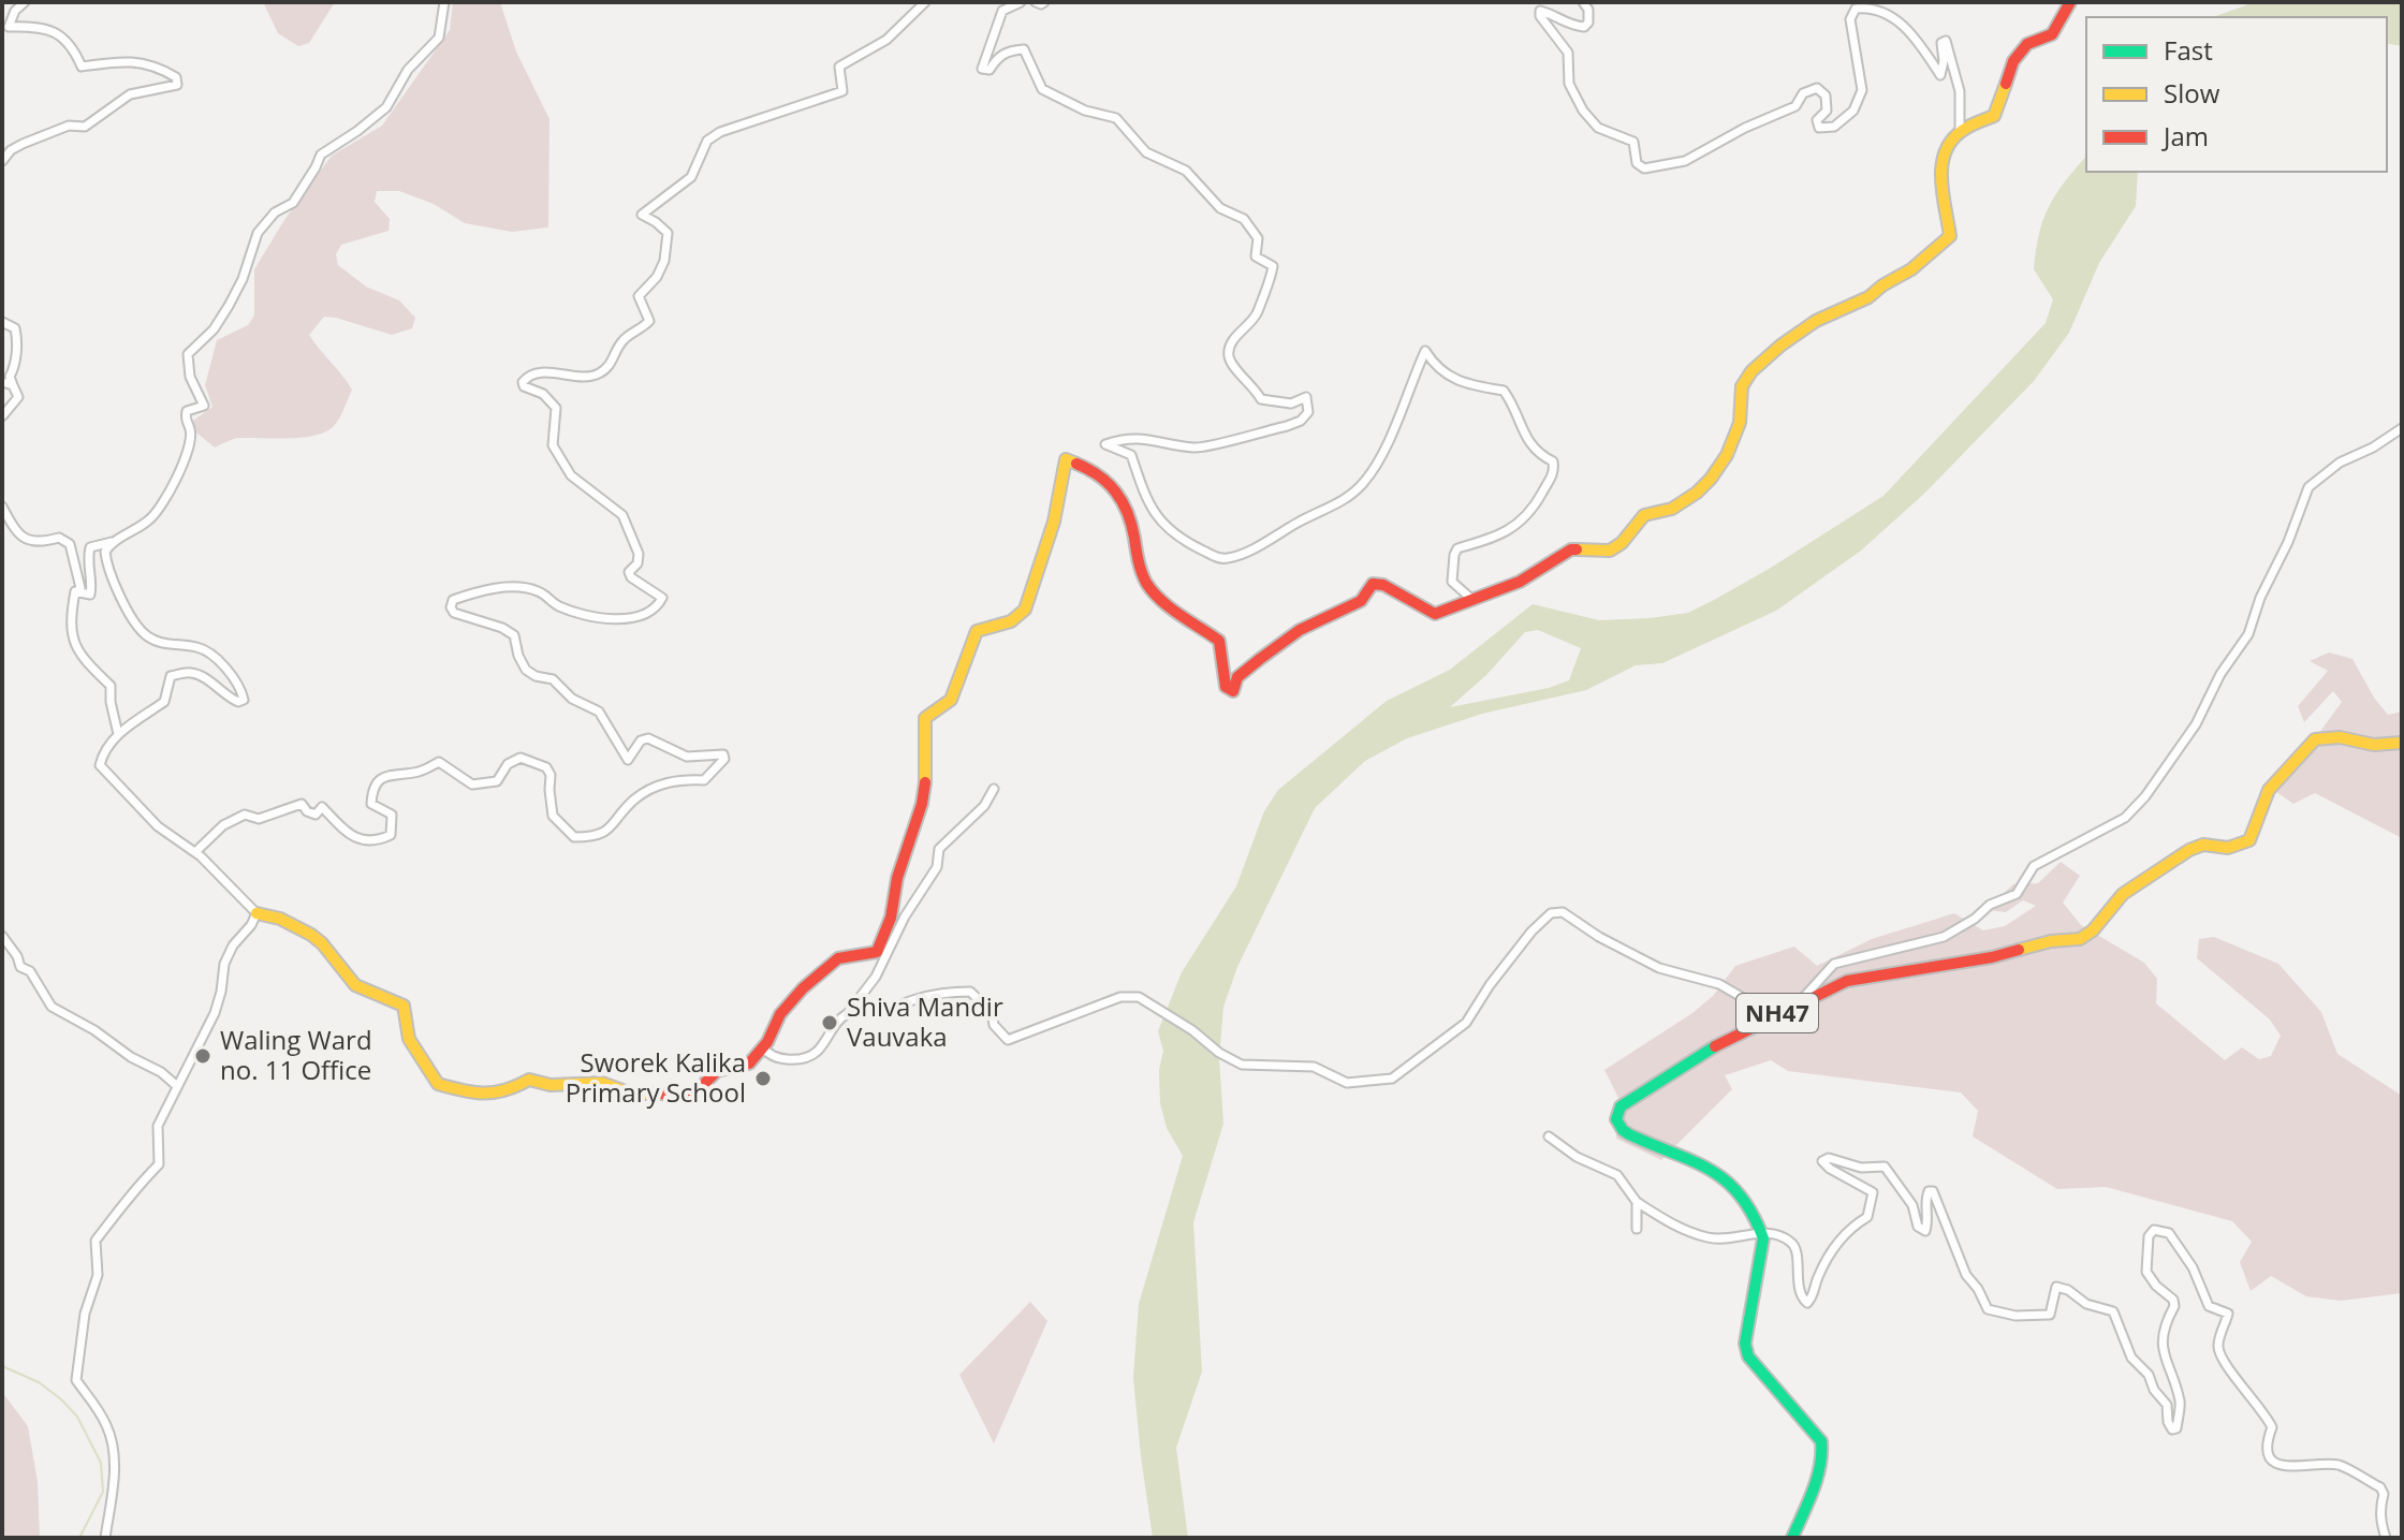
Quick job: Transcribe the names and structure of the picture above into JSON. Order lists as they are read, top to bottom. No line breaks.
{"streets":{"main road":["NH47"]},"places":["Shiva Mandir Vauvaka","Waling Ward no. 11 Office","Sworek Kalika Primary School"],"legend":["Fast","Slow","Jam"]}
